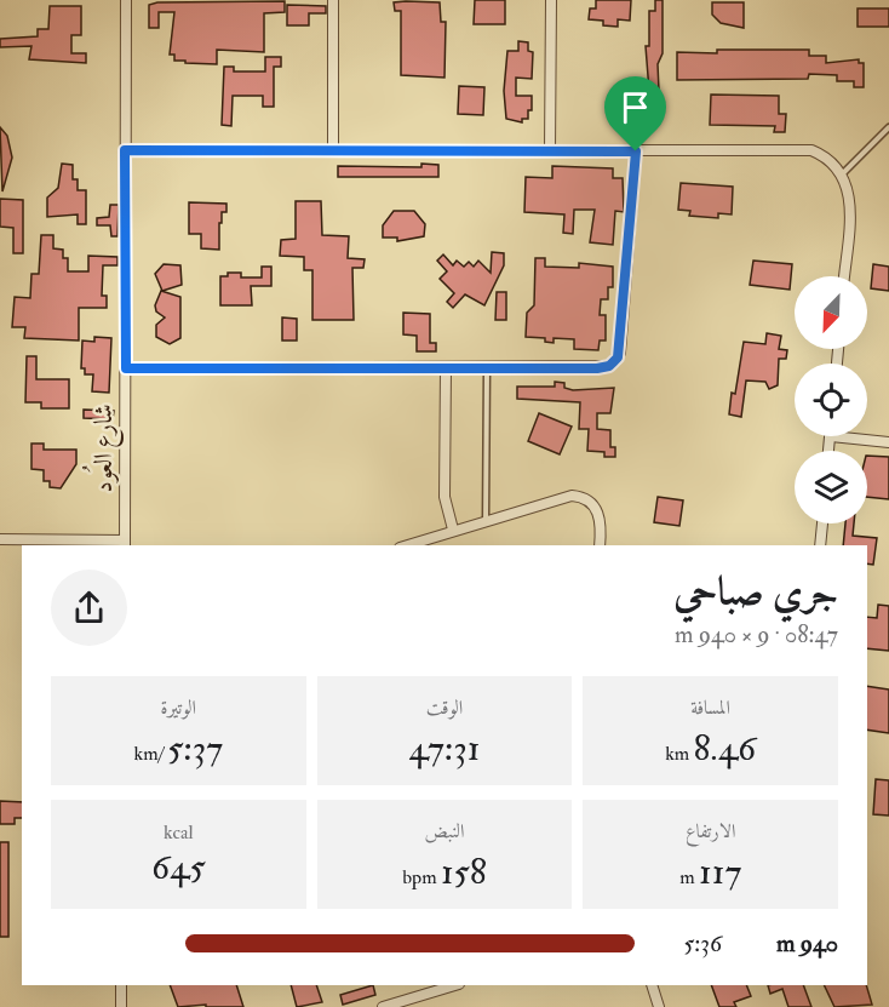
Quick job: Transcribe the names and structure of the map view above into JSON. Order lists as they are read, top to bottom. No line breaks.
{"streets":{"street":["شارع العُود"]},"north":"bottom left","page":{"heading":["جري صباحي","08:47 · 9 × 940 m"],"stats":[["المسافة","8.46 km"],["الوقت","47:31"],["الوتيرة","5:37 /km"],["الارتفاع","117 m"],["النبض","158 bpm"],["kcal","645"]],"list":[{"name":"940 m","note":"5:36"}]}}
